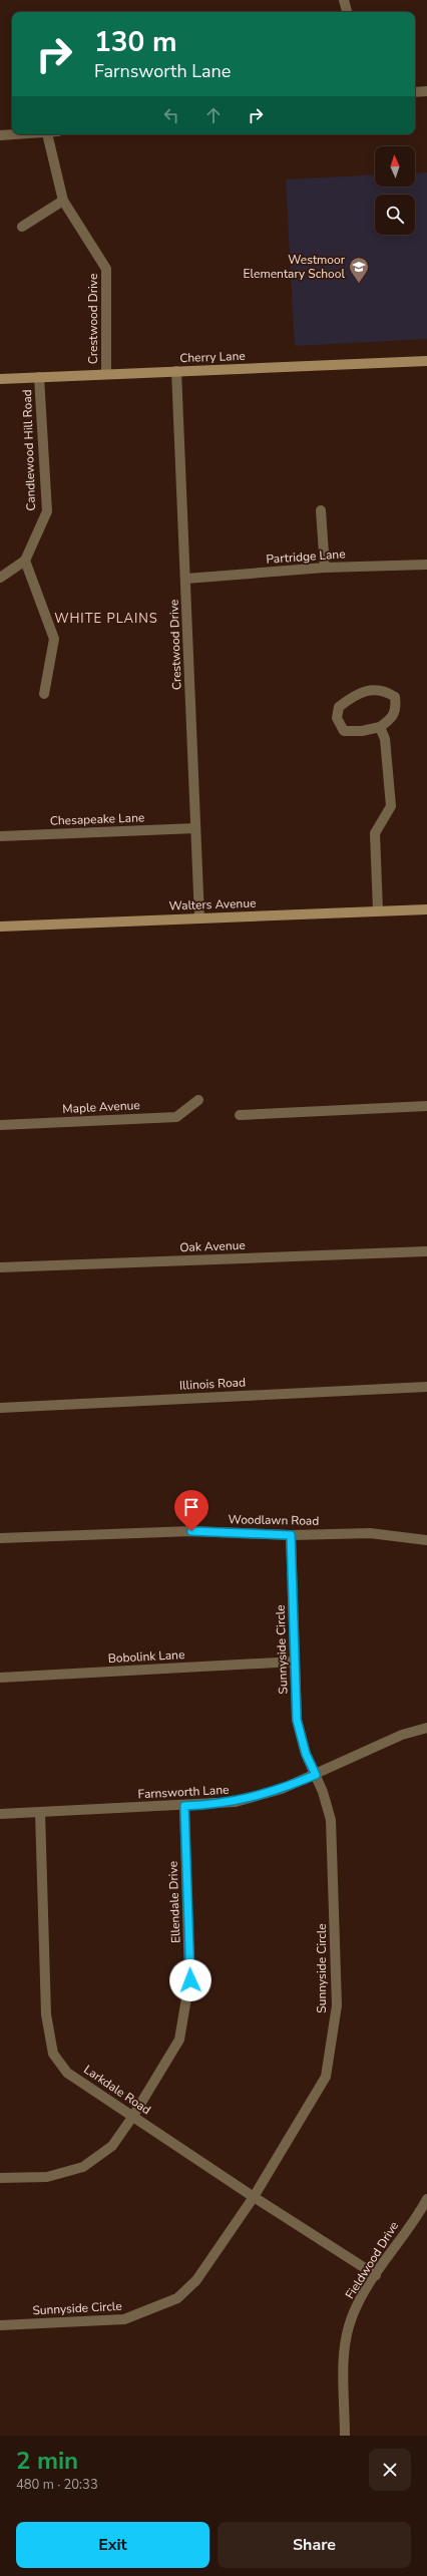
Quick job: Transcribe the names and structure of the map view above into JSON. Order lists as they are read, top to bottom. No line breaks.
{"streets":{"street":["Crestwood Drive","Cherry Lane","Candlewood Hill Road","Partridge Lane","Chesapeake Lane","Walters Avenue","Maple Avenue","Oak Avenue","Illinois Road","Woodlawn Road","Sunnyside Circle","Bobolink Lane","Farnsworth Lane","Ellendale Drive","Larkdale Road","Fieldwood Drive"]},"crossings":[["Crestwood Drive","Cherry Lane"],["Crestwood Drive","Partridge Lane"],["Crestwood Drive","Chesapeake Lane"],["Crestwood Drive","Walters Avenue"],["Cherry Lane","Candlewood Hill Road"],["Woodlawn Road","Sunnyside Circle"],["Sunnyside Circle","Bobolink Lane"],["Sunnyside Circle","Farnsworth Lane"],["Sunnyside Circle","Larkdale Road"],["Farnsworth Lane","Ellendale Drive"],["Farnsworth Lane","Larkdale Road"],["Ellendale Drive","Larkdale Road"],["Larkdale Road","Fieldwood Drive"]],"districts":["WHITE PLAINS"],"places":{"school or university":["Westmoor Elementary School"]},"north":"top","page":{"turn":["130 m","Farnsworth Lane"],"heading":["2 min","480 m · 20:33"],"buttons":["Exit","Share"]}}
